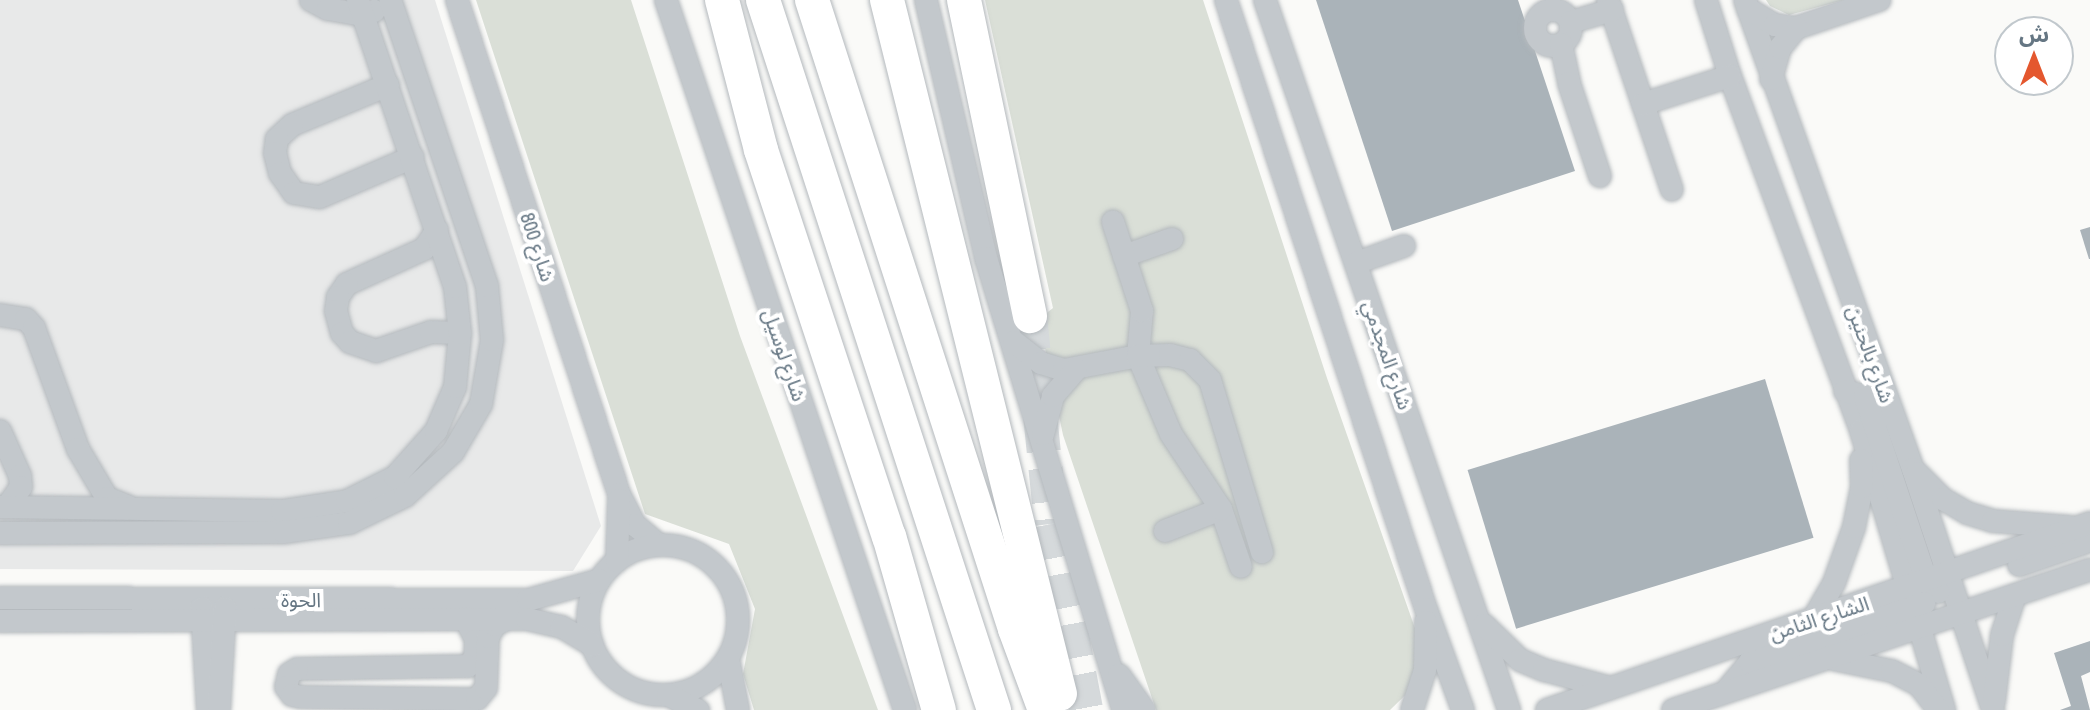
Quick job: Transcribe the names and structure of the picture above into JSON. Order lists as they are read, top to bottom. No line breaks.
{"streets":{"street":["شارع 800","شارع بالحنين","شارع لوسيل","شارع المجدمي","الحوة","الشارع الثامن"]},"crossings":[["شارع 800","الحوة"],["شارع بالحنين","الشارع الثامن"]],"north":"top"}
